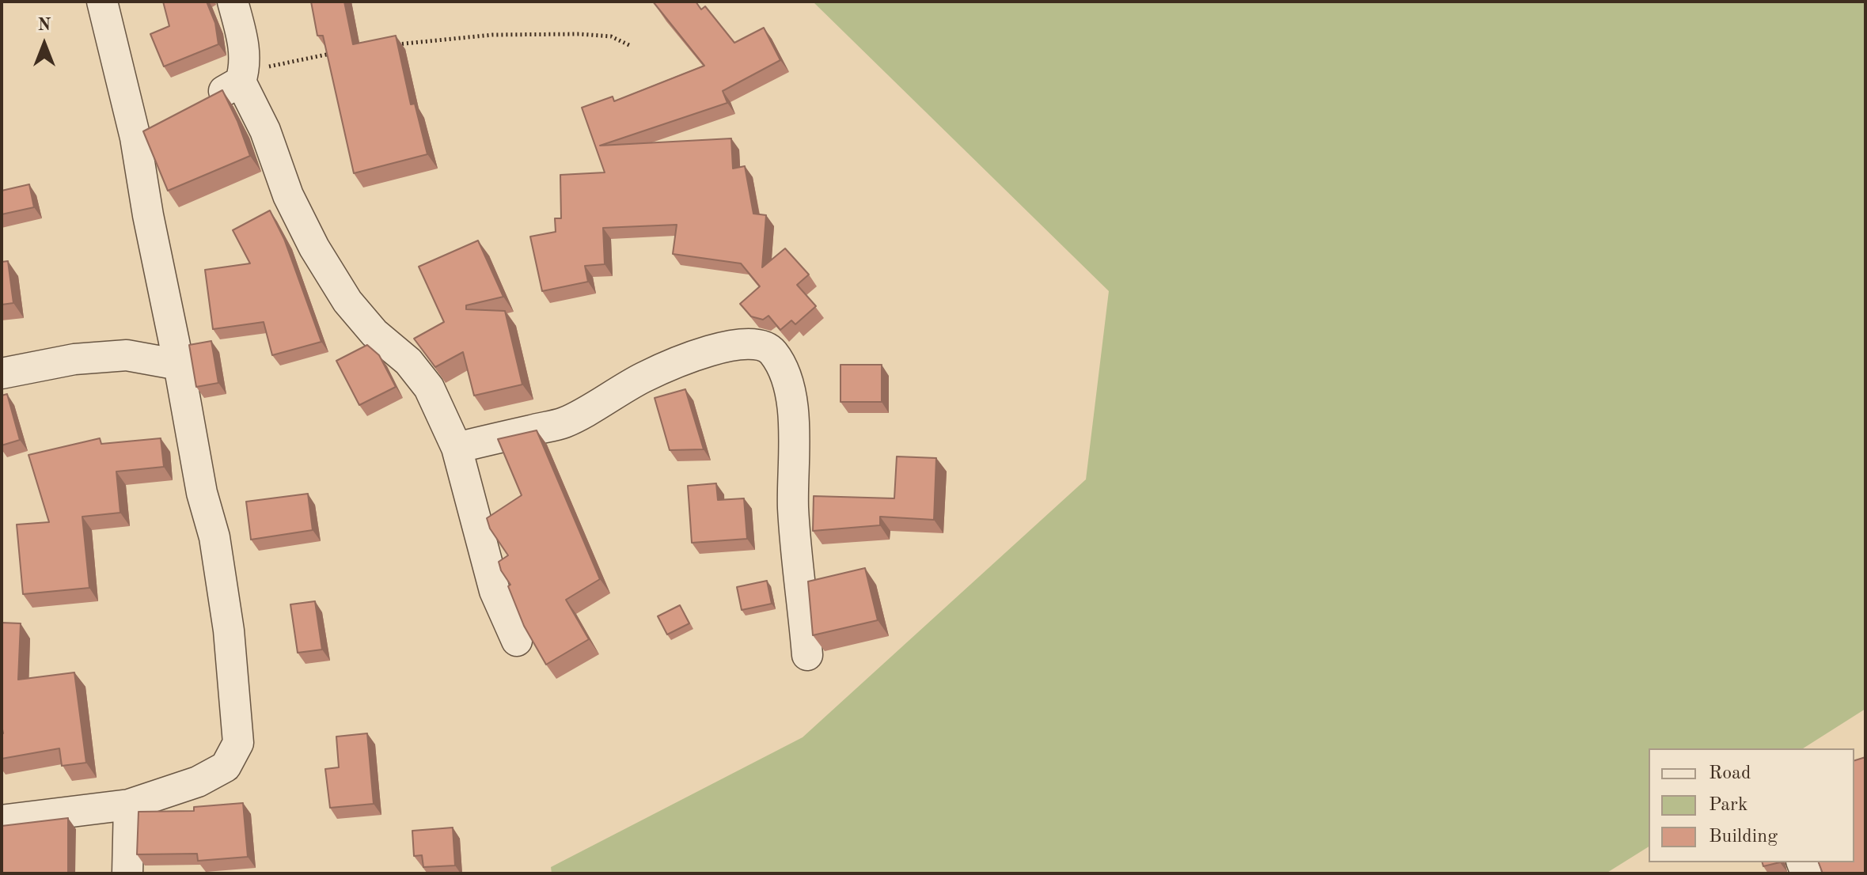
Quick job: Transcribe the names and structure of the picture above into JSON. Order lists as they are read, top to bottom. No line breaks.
{"legend":["Road","Park","Building"],"north":"top"}
